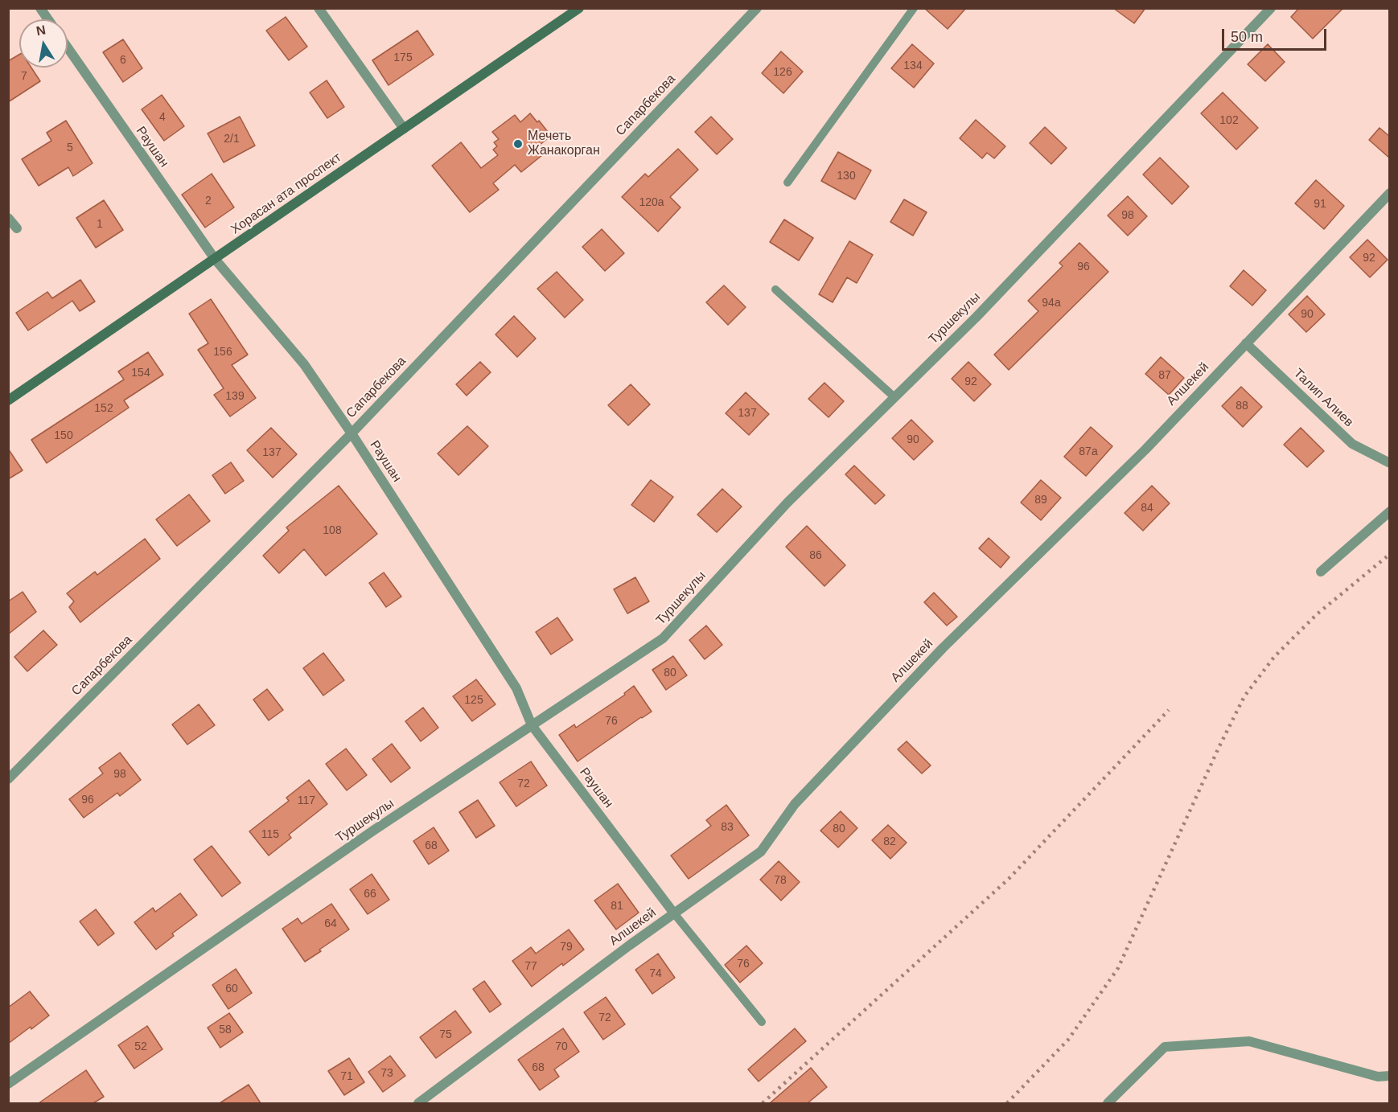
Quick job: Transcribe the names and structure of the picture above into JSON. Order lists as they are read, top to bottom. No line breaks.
{"streets":{"main road":["Хорасан ата проспект"],"street":["Сапарбекова","Раушан","Туршекулы","Алшекей","Талип Алиев"]},"crossings":[["Сапарбекова","Раушан"],["Раушан","Хорасан ата проспект"],["Раушан","Туршекулы"],["Раушан","Алшекей"],["Алшекей","Талип Алиев"]],"places":["Мечеть Жанакорган"],"house_numbers":["175","6","134","126","7","4","102","2/1","5","130","2","120а","91","98","1","92","96","94а","90","156","154","87","92","139","88","152","137","150","90","87а","137","89","84","108","86","80","125","76","98","72","96","117","83","80","115","82","68","78","66","81","64","79","76","77","74","60","72","58","75","52","70","68","73","71"],"scale_bar":"50 m","north":"top"}
